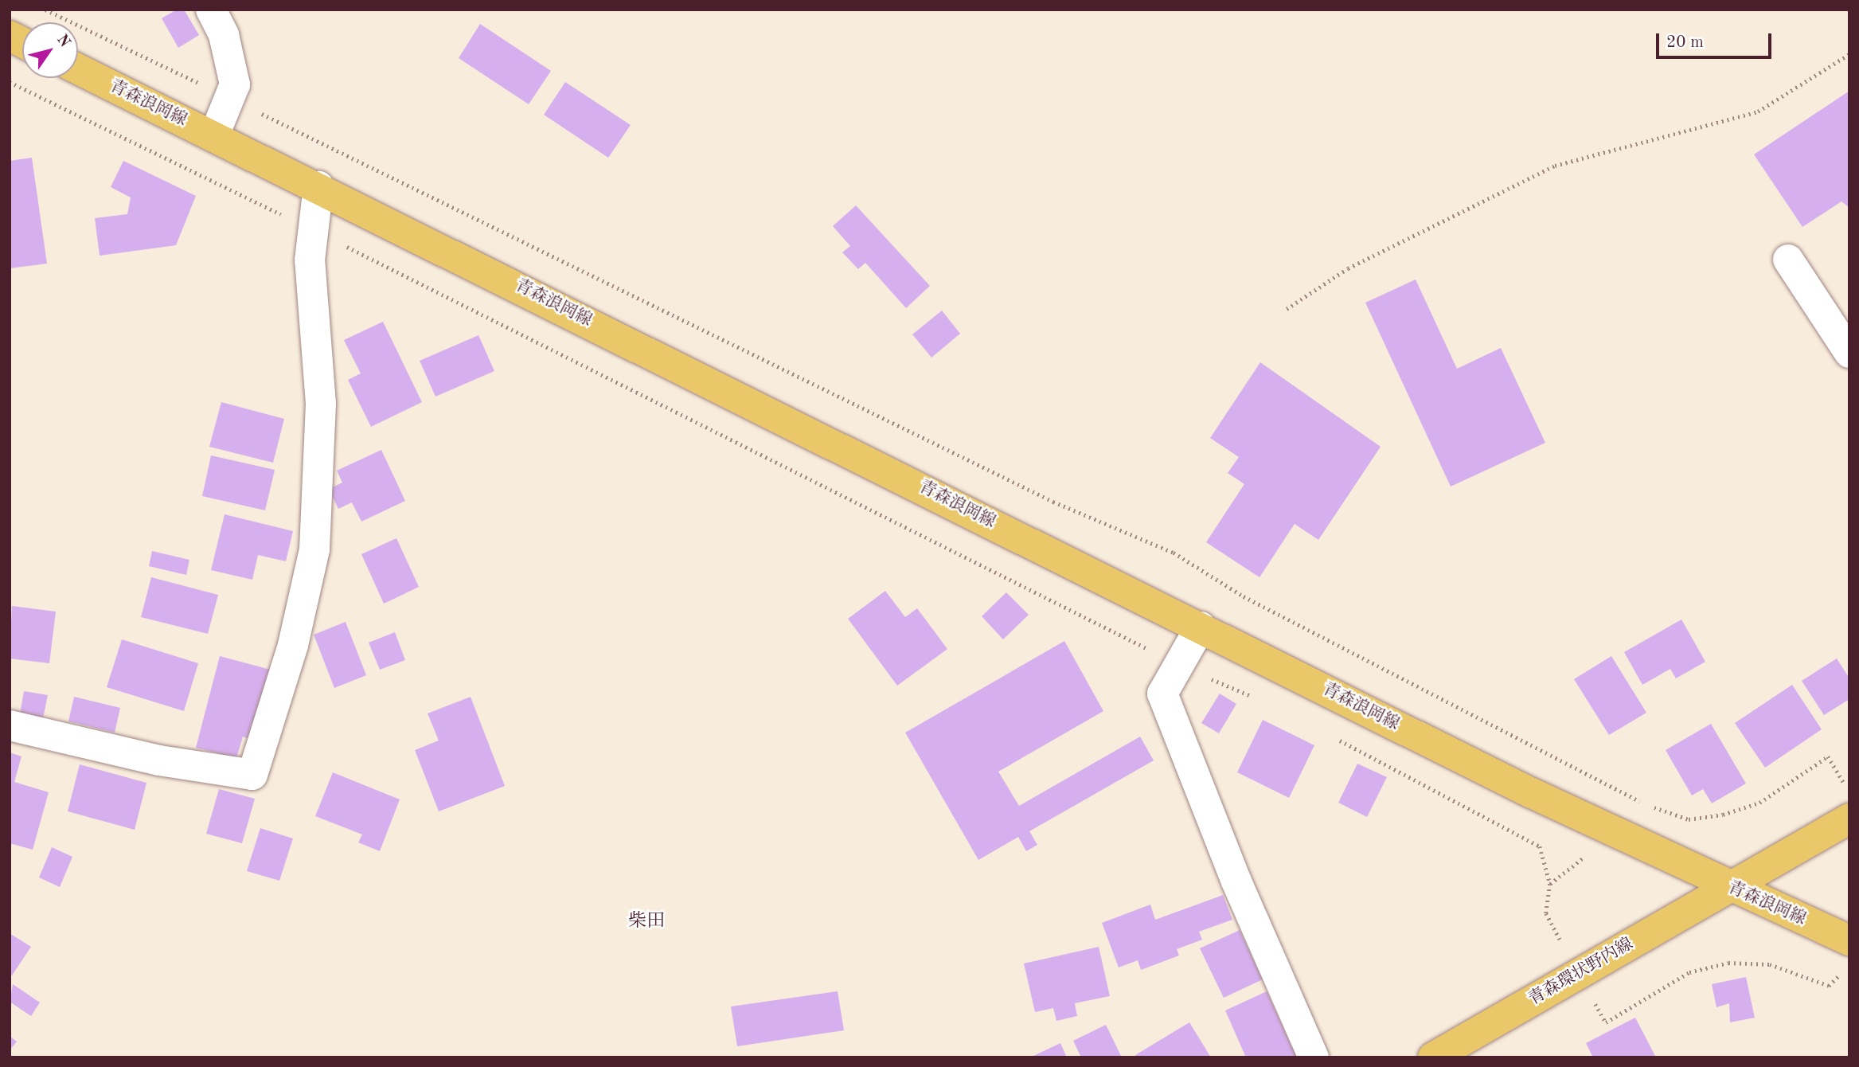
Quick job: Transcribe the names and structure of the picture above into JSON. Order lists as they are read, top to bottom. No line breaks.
{"streets":{"main road":["青森浪岡線","青森環状野内線"]},"crossings":[["青森浪岡線","青森環状野内線"]],"districts":["柴田"],"scale_bar":"20 m","north":"top right"}
